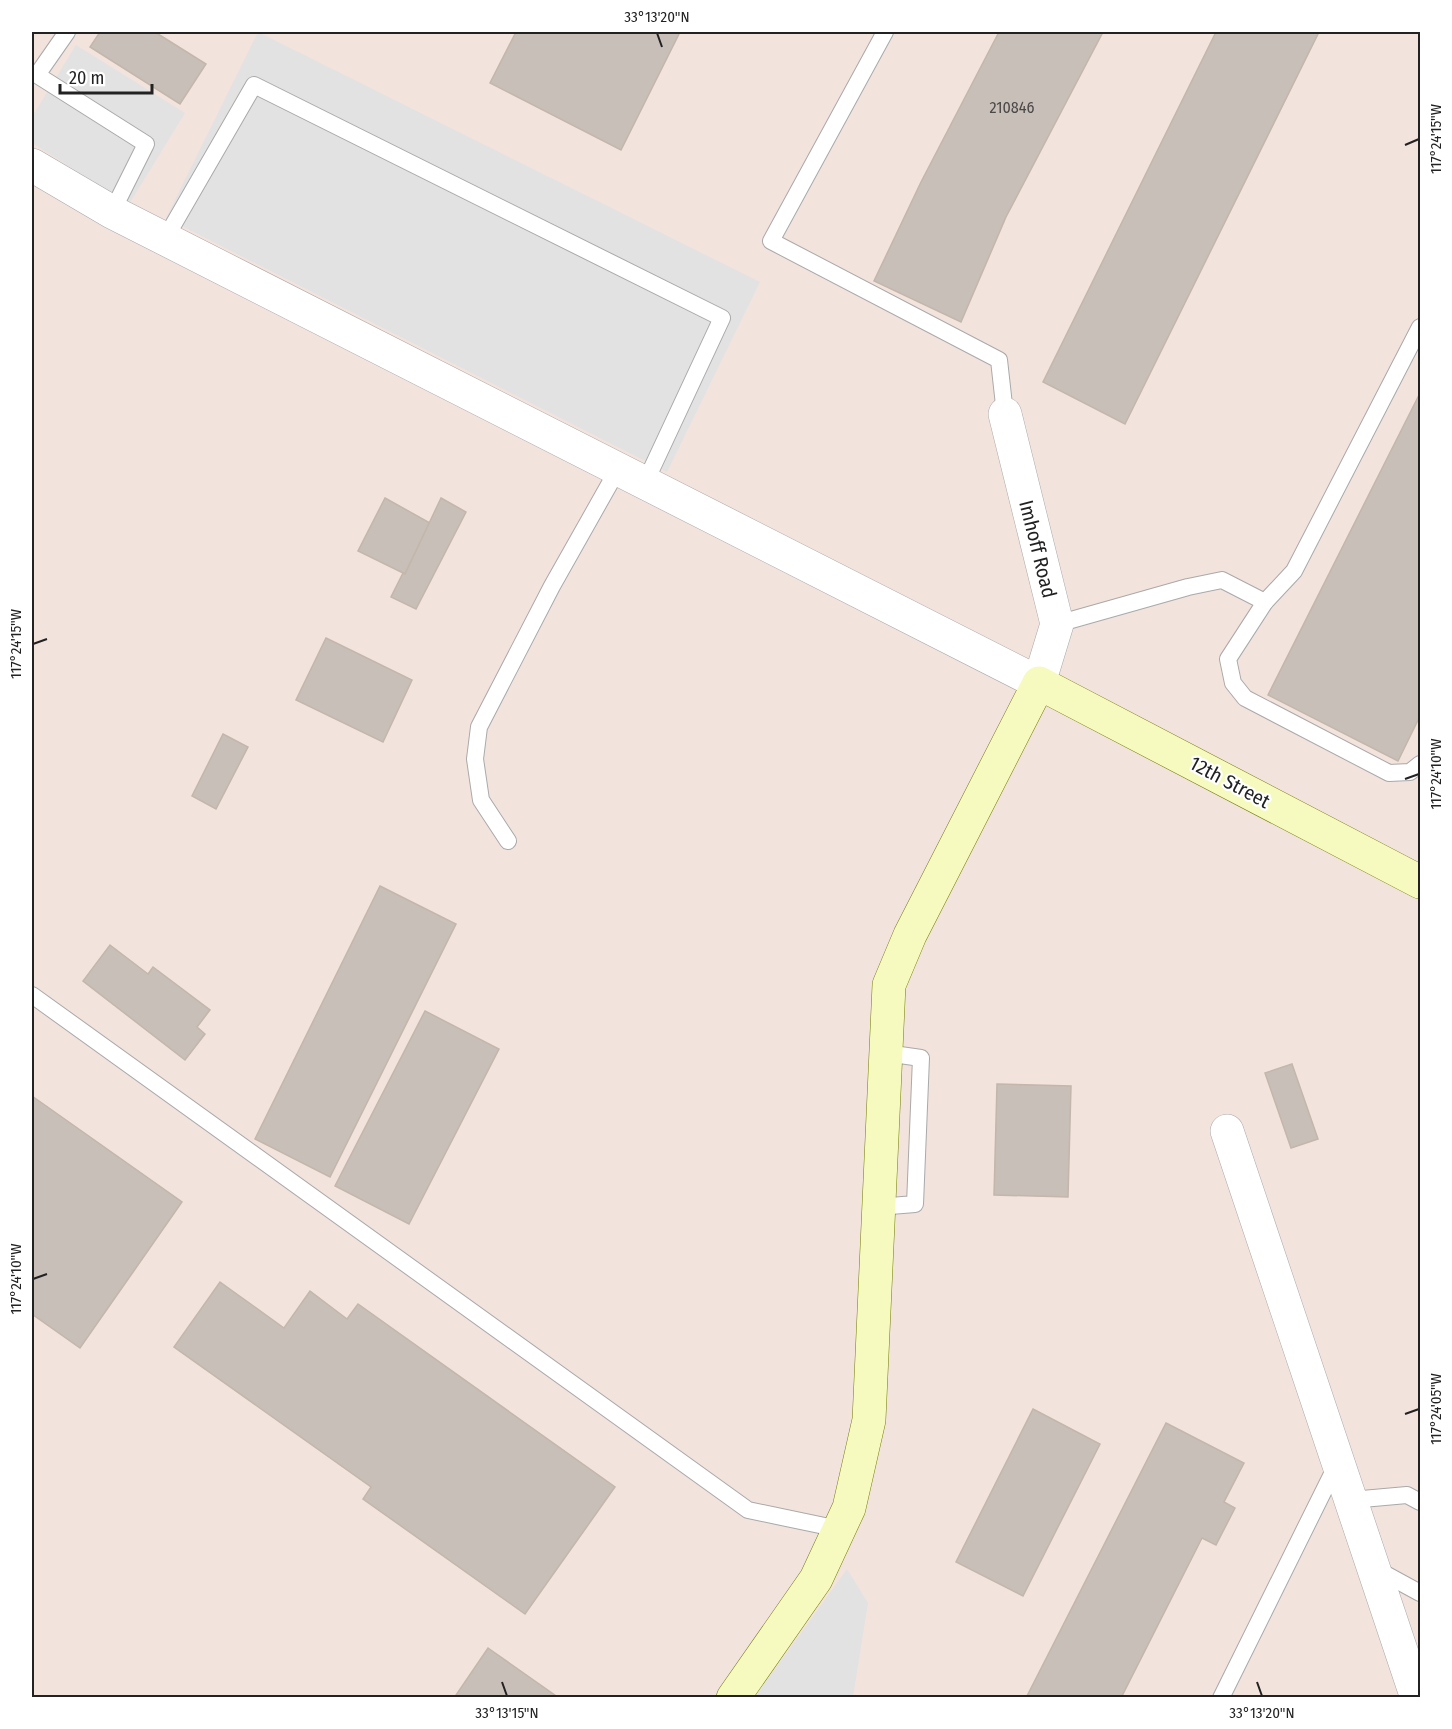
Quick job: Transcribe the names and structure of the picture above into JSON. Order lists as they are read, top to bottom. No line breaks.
{"streets":{"street":["Imhoff Road","12th Street"]},"crossings":[["Imhoff Road","12th Street"]],"house_numbers":["210846"],"scale_bar":"20 m","coordinates":["33°13'20\"N","117°24'15\"W","117°24'10\"W","117°24'05\"W","33°13'15\"N"]}
